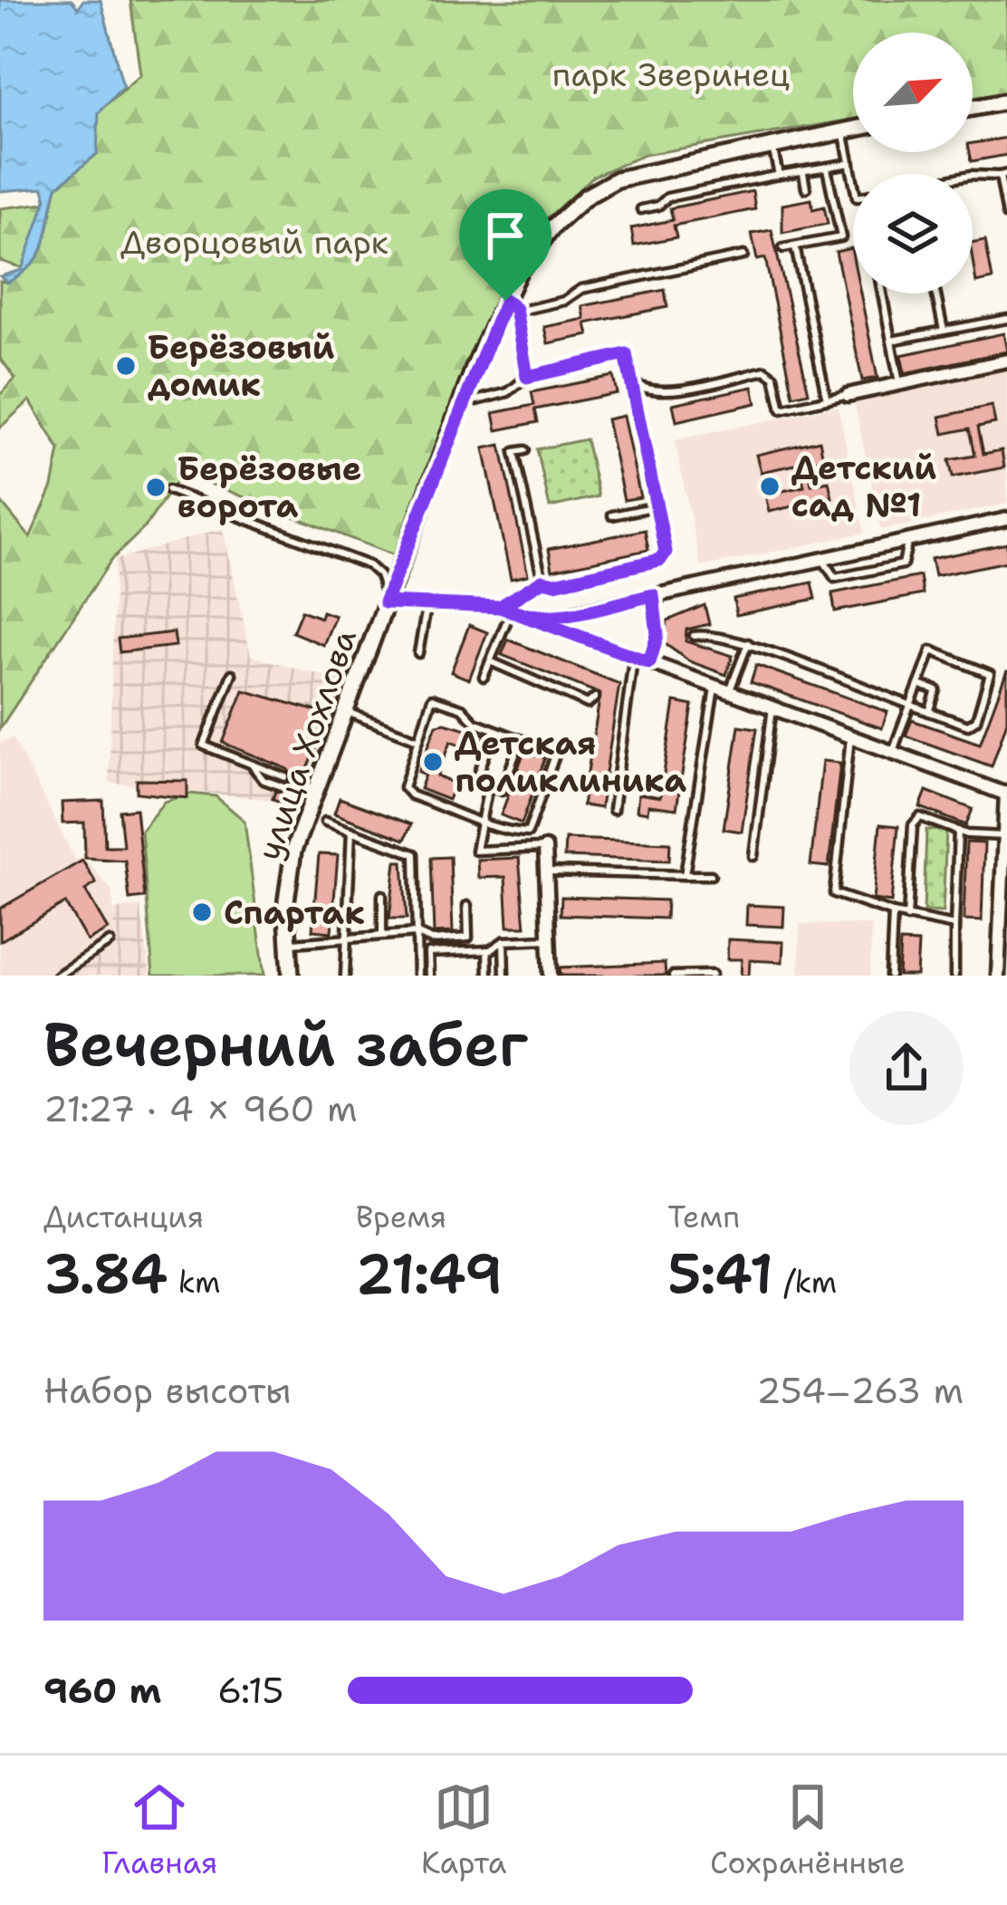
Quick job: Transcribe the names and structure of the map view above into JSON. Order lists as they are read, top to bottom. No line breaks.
{"streets":{"street":["улица Хохлова"]},"parks":["парк Зверинец","Дворцовый парк"],"places":["Берёзовый домик","Детский сад №1","Берёзовые ворота","Детская поликлиника","Спартак"],"north":"top right","page":{"heading":["Вечерний забег","21:27 · 4 × 960 m"],"stats":[["Дистанция","3.84 km"],["Время","21:49"],["Темп","5:41 /km"]],"chart":["Набор высоты","254–263 m"],"list":[{"name":"960 m","note":"6:15"}],"tabs":["Главная","Карта","Сохранённые"]}}
